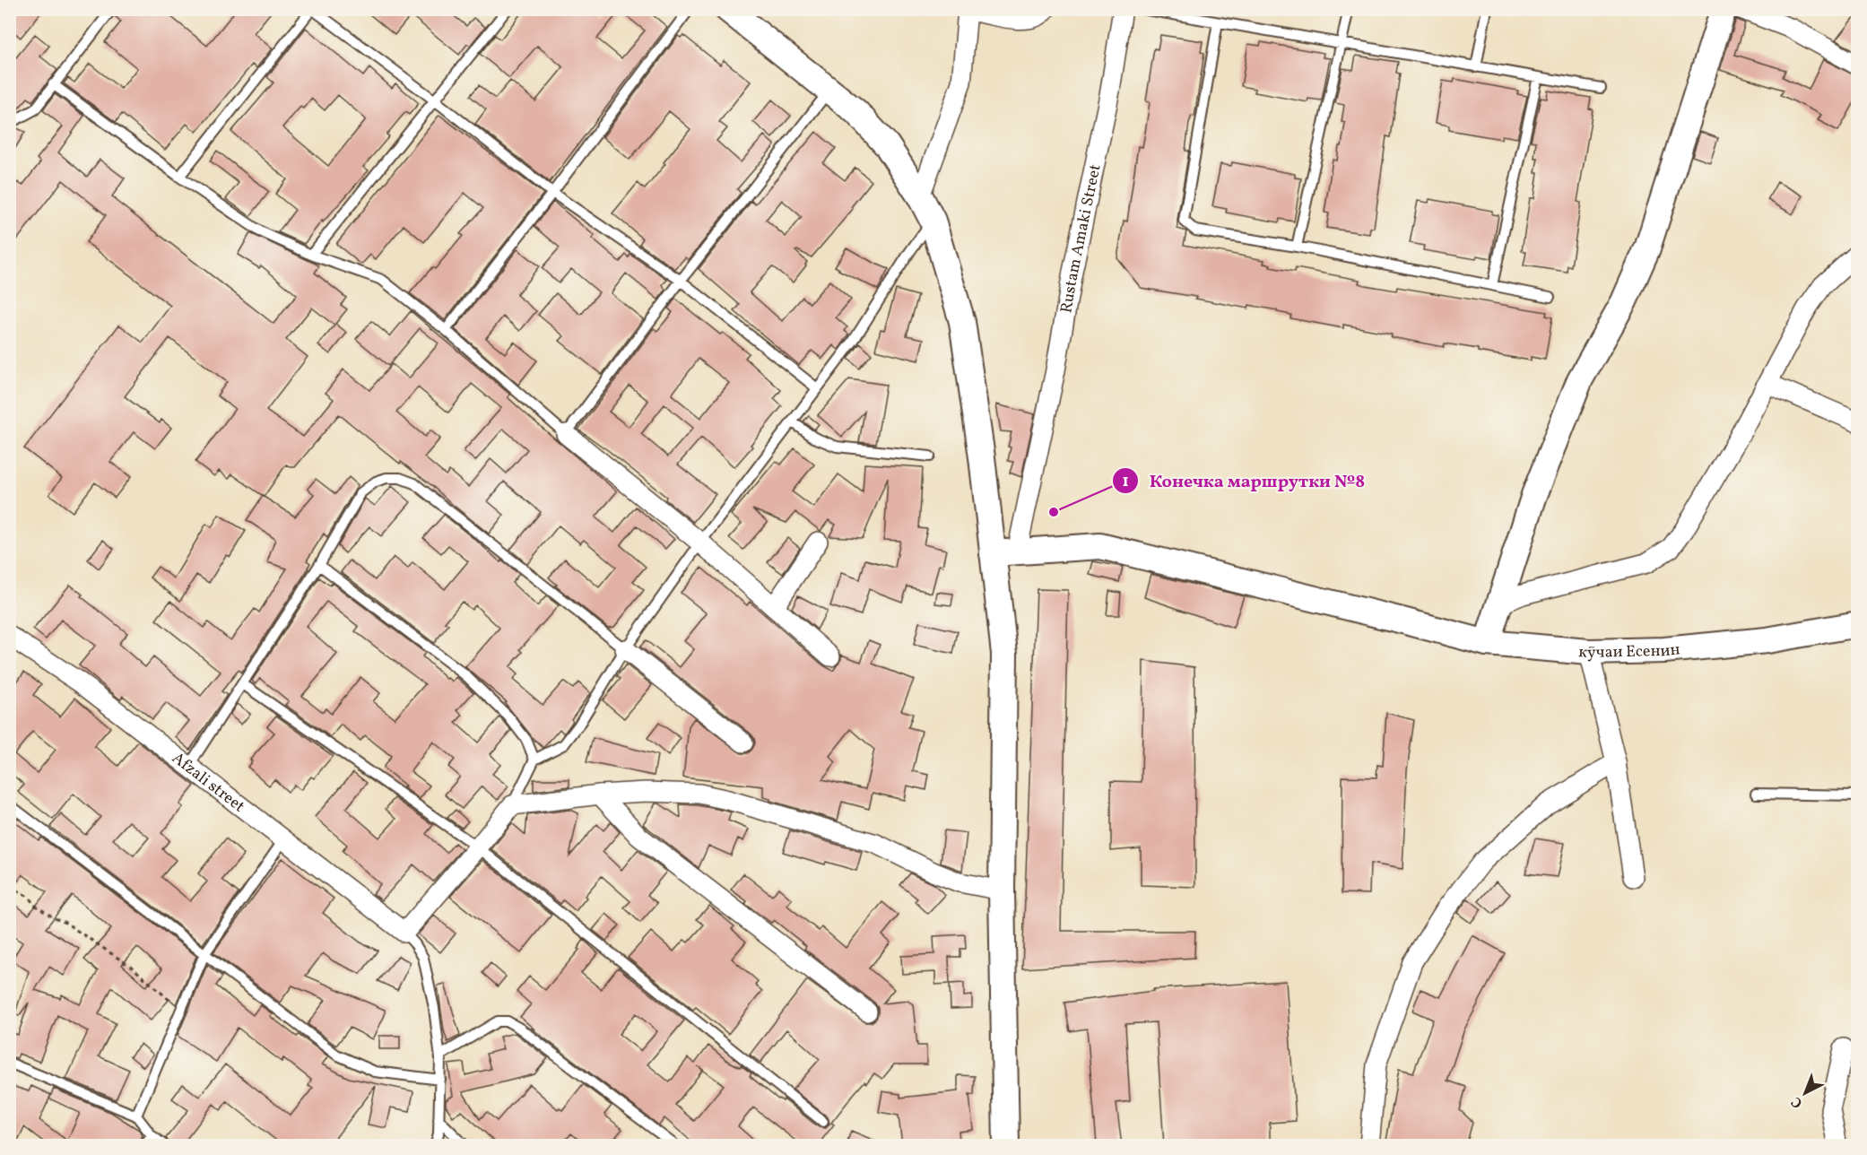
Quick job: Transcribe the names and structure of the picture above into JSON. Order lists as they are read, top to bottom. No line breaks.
{"streets":{"street":["Rustam Amaki Street","кӯчаи Есенин","Afzali street"]},"crossings":[["Rustam Amaki Street","кӯчаи Есенин"]],"places":["Конечка маршрутки №8"],"north":"bottom left"}
